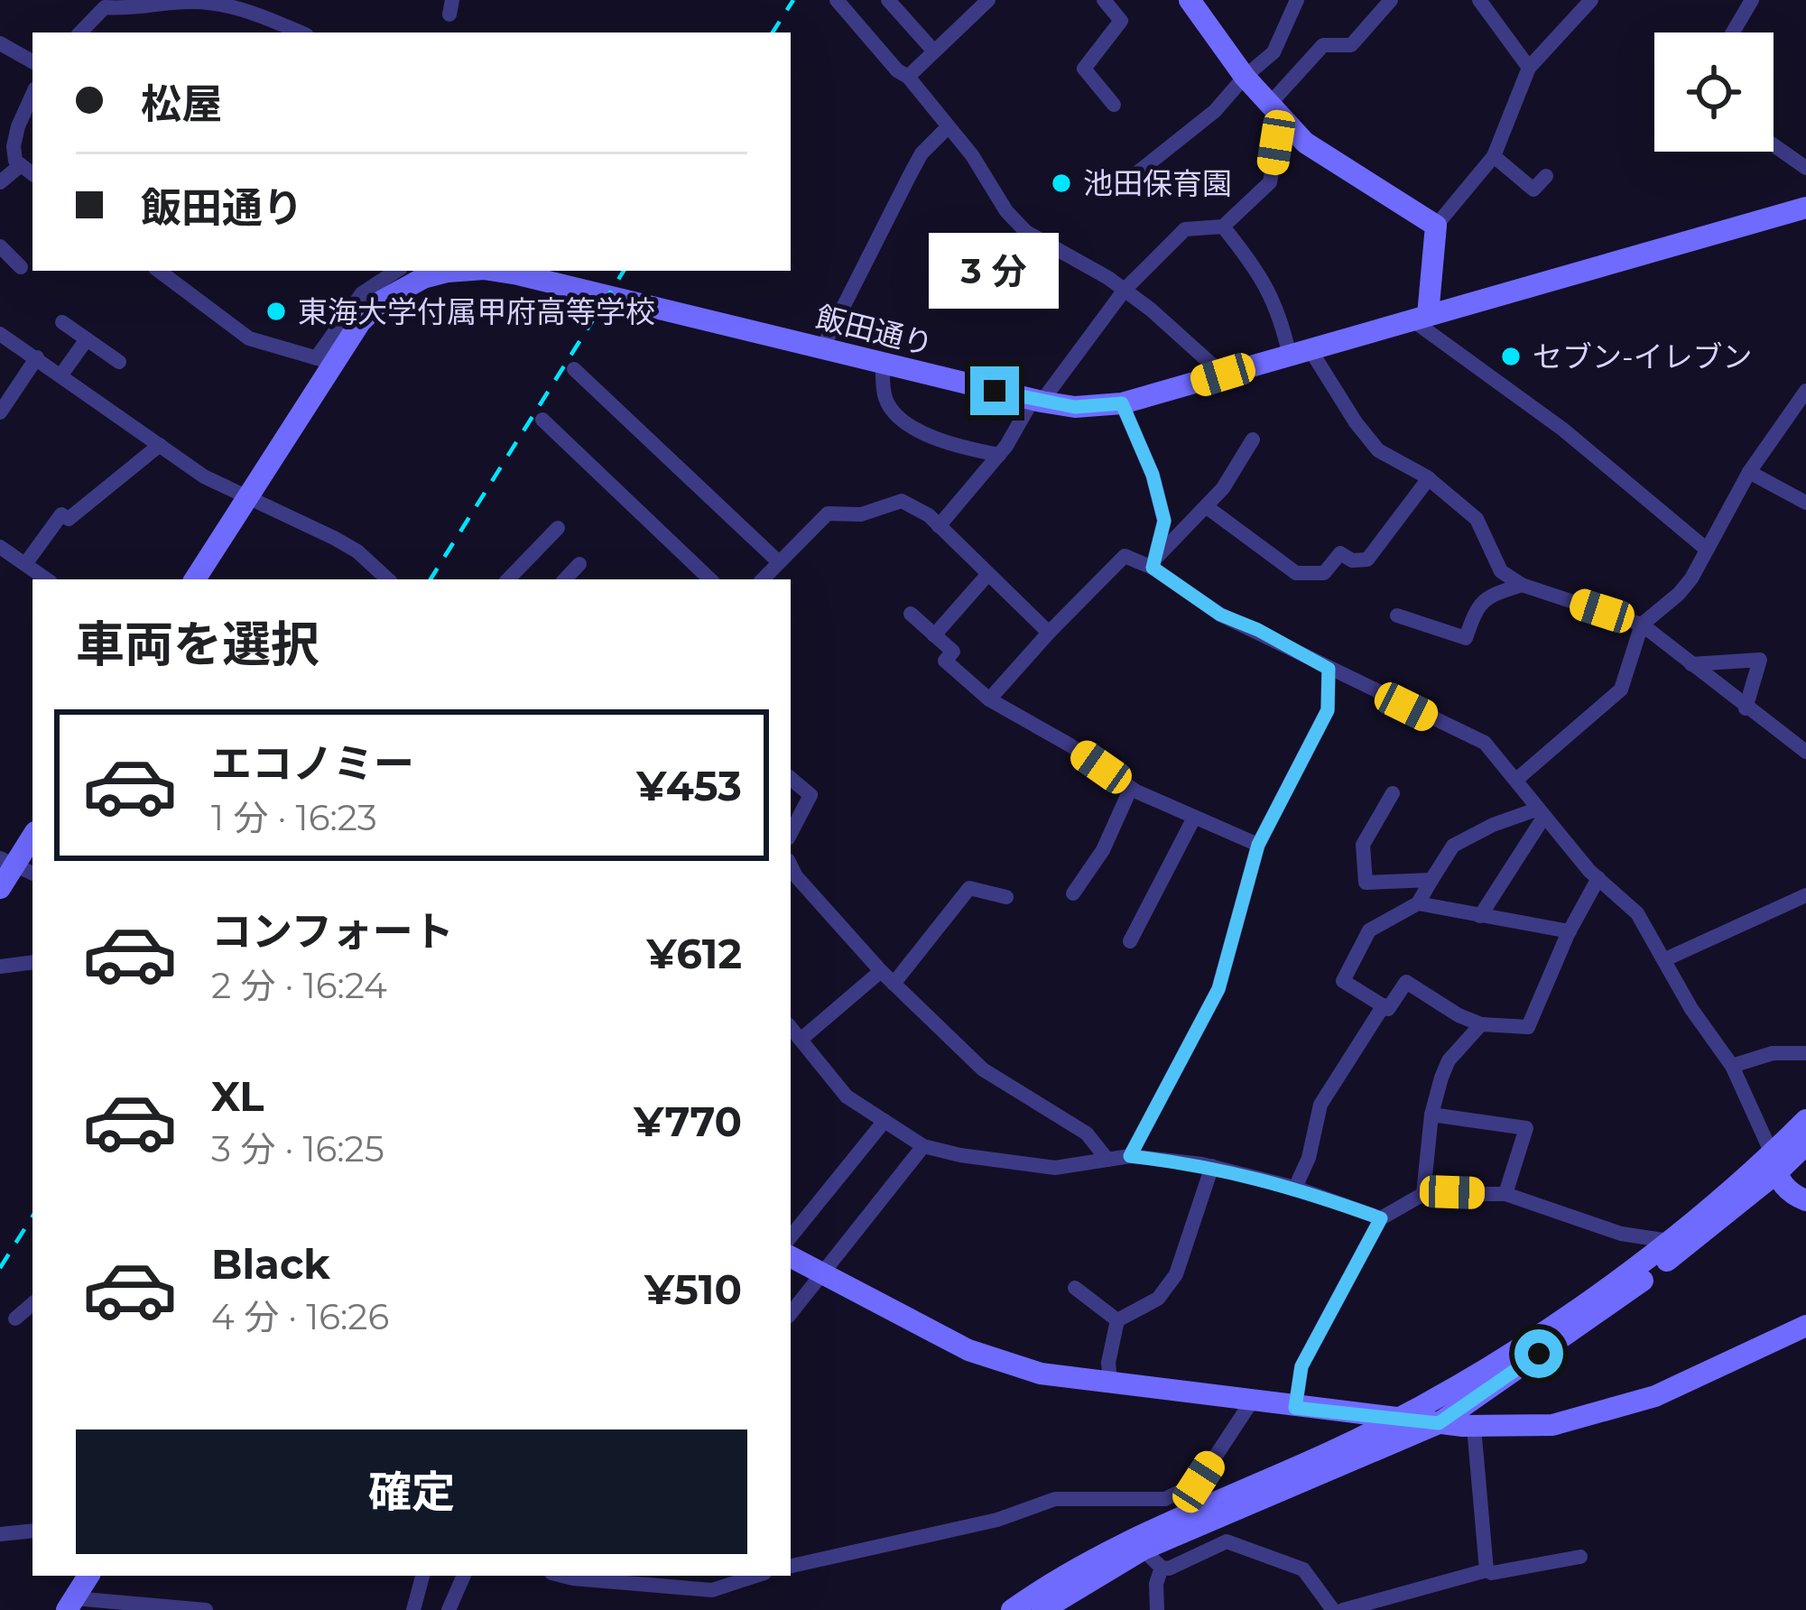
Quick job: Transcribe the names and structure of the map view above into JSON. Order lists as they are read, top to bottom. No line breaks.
{"streets":{"street":["飯田通り"]},"places":["池田保育園","東海大学付属甲府高等学校","セブン-イレブン"],"page":{"banner":["松屋","飯田通り"],"bubble":"3 分","heading":"車両を選択","list":[{"name":"エコノミー","note":"1 分 · 16:23","value":"¥453"},{"name":"コンフォート","note":"2 分 · 16:24","value":"¥612"},{"name":"XL","note":"3 分 · 16:25","value":"¥770"},{"name":"Black","note":"4 分 · 16:26","value":"¥510"}],"buttons":"確定"}}
